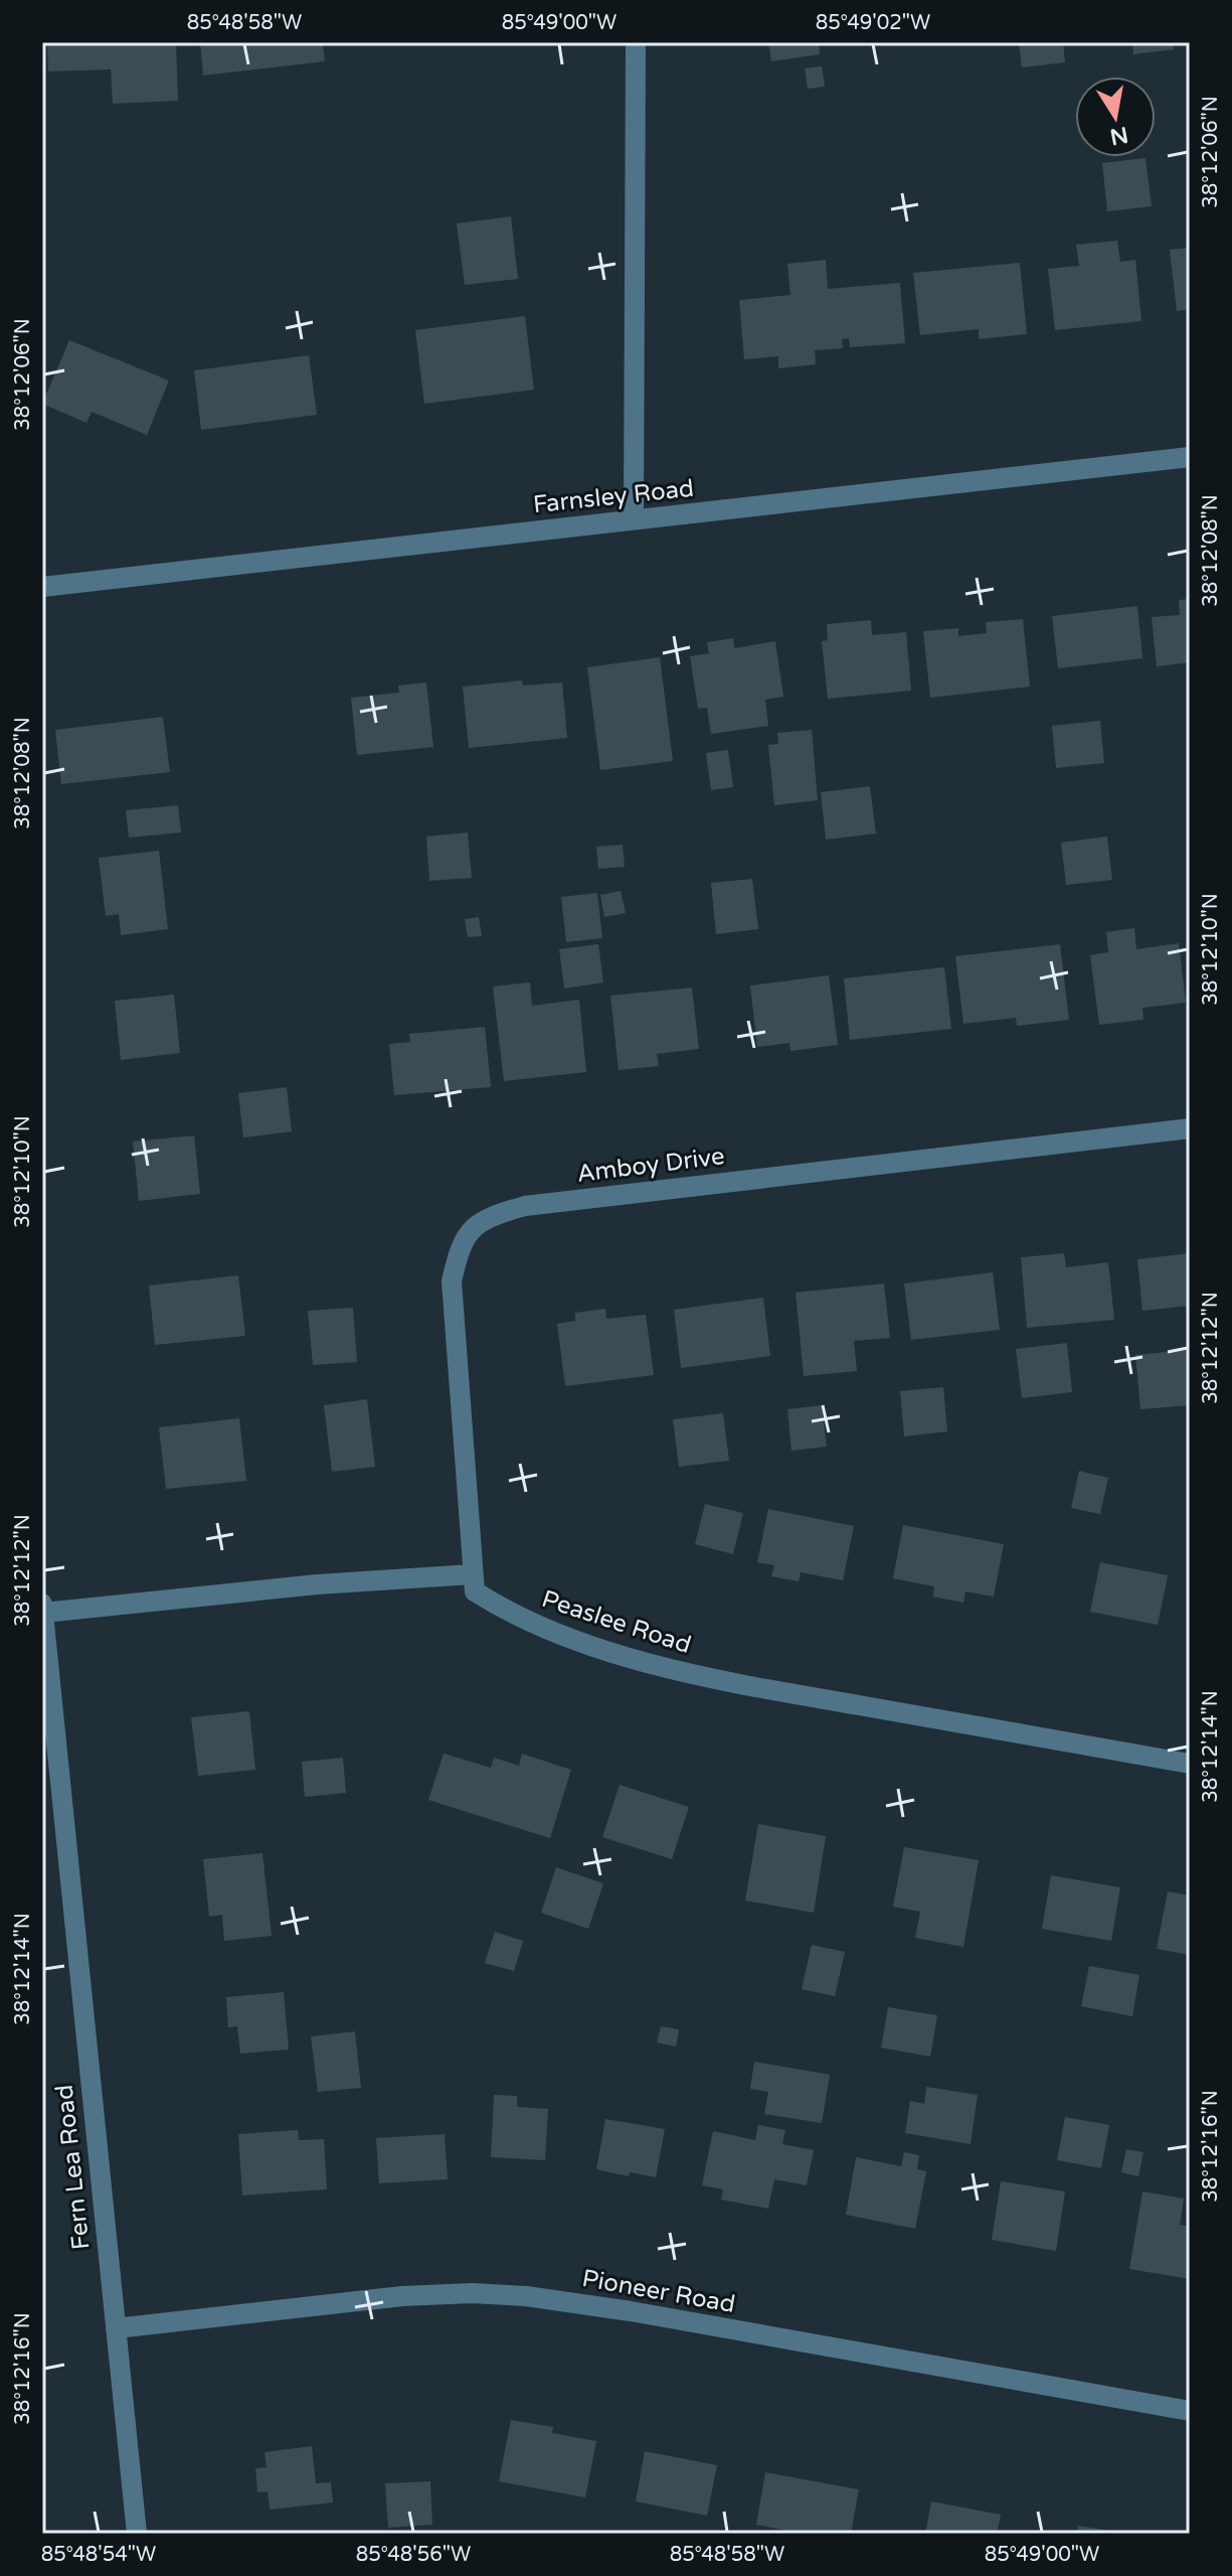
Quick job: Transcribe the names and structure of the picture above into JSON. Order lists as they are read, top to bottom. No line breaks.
{"streets":{"street":["Farnsley Road","Amboy Drive","Peaslee Road","Fern Lea Road","Pioneer Road"]},"crossings":[["Amboy Drive","Peaslee Road"],["Fern Lea Road","Pioneer Road"]],"north":"bottom","coordinates":["85°48'58\"W","85°49'00\"W","85°49'02\"W","38°12'06\"N","38°12'08\"N","38°12'10\"N","38°12'12\"N","38°12'14\"N","38°12'16\"N","85°48'54\"W","85°48'56\"W"]}
